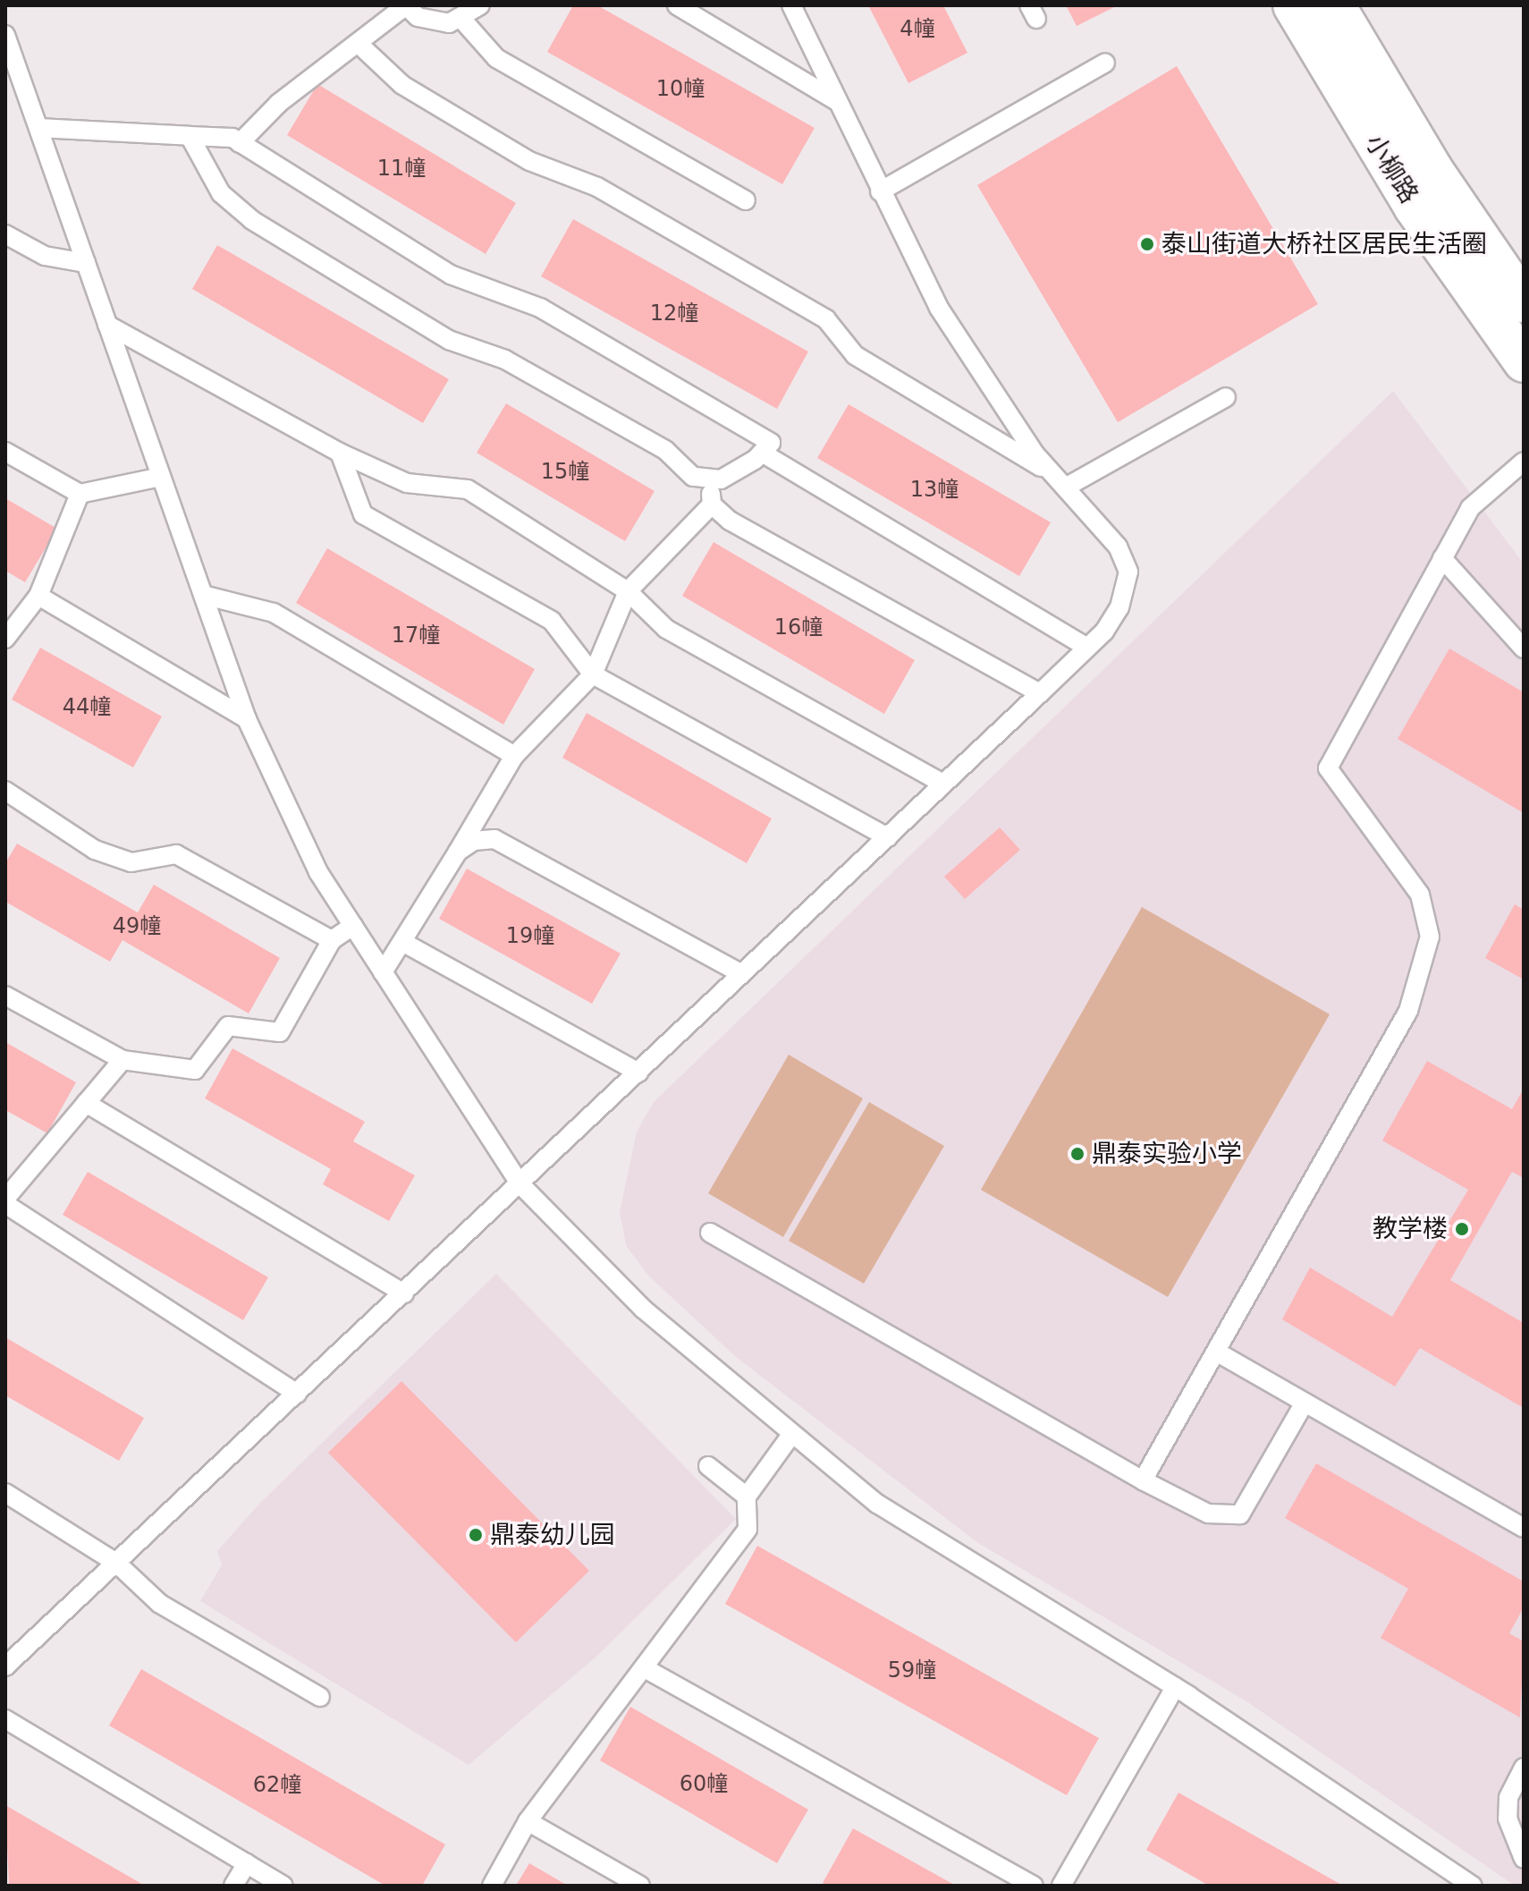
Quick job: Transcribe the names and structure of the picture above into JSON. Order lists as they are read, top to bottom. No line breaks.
{"streets":{"street":["小柳路"]},"places":["泰山街道大桥社区居民生活圈","鼎泰实验小学","教学楼","鼎泰幼儿园"],"house_numbers":["4幢","10幢","11幢","12幢","15幢","13幢","16幢","17幢","44幢","49幢","19幢","59幢","60幢","62幢"]}
